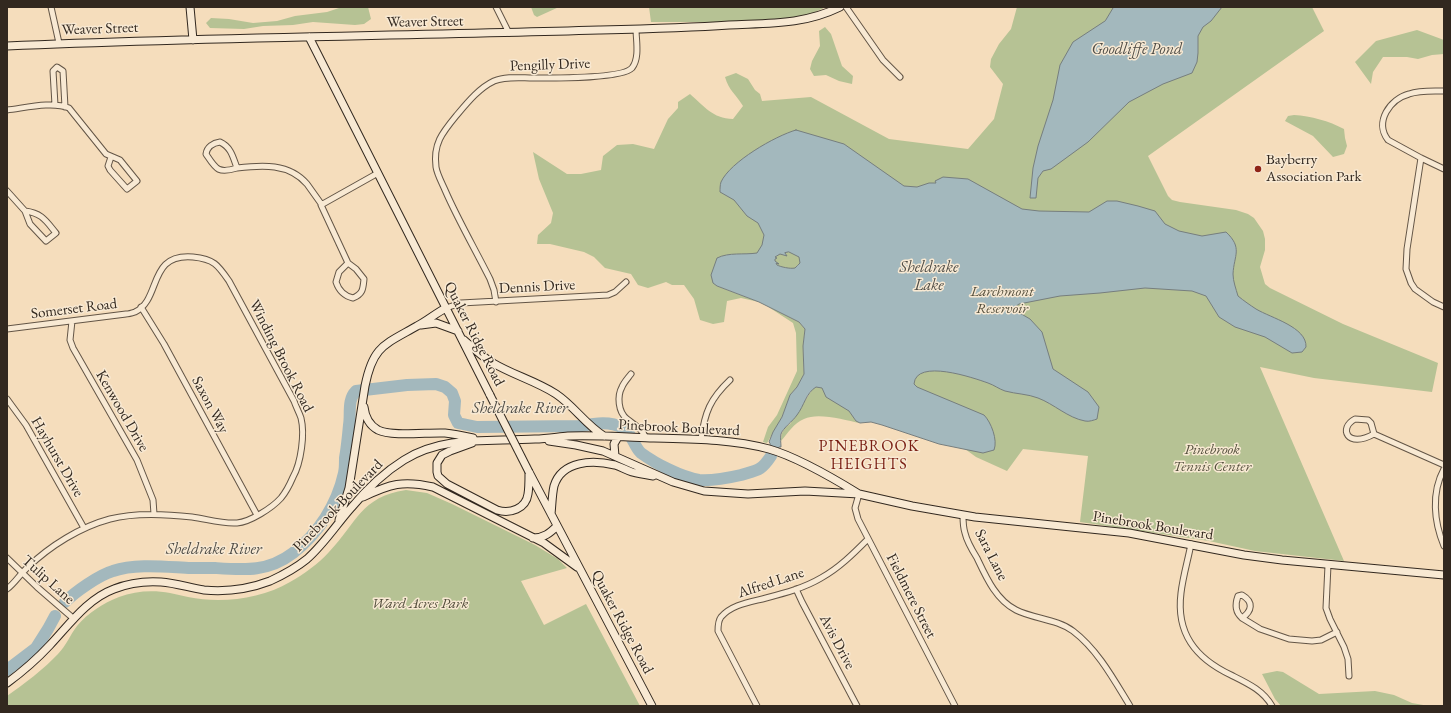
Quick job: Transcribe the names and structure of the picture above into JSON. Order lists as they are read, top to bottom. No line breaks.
{"streets":{"street":["Weaver Street","Pengilly Drive","Dennis Drive","Somerset Road","Quaker Ridge Road","Winding Brook Road","Saxon Way","Kenwood Drive","Pinebrook Boulevard","Hayhurst Drive","Sara Lane","Tulip Lane","Alfred Lane","Fieldmere Street","Avis Drive"]},"crossings":[["Weaver Street","Pengilly Drive"],["Weaver Street","Quaker Ridge Road"],["Pengilly Drive","Dennis Drive"],["Dennis Drive","Quaker Ridge Road"],["Somerset Road","Winding Brook Road"],["Somerset Road","Saxon Way"],["Somerset Road","Kenwood Drive"],["Winding Brook Road","Saxon Way"],["Winding Brook Road","Kenwood Drive"],["Winding Brook Road","Hayhurst Drive"],["Winding Brook Road","Tulip Lane"],["Pinebrook Boulevard","Sara Lane"],["Pinebrook Boulevard","Tulip Lane"],["Pinebrook Boulevard","Fieldmere Street"],["Alfred Lane","Fieldmere Street"],["Alfred Lane","Avis Drive"]],"districts":["PINEBROOK HEIGHTS"],"water":["Goodliffe Pond","Sheldrake Lake","Sheldrake River"],"parks":["Larchmont Reservoir","Pinebrook Tennis Center","Ward Acres Park"],"places":["Bayberry Association Park"]}
